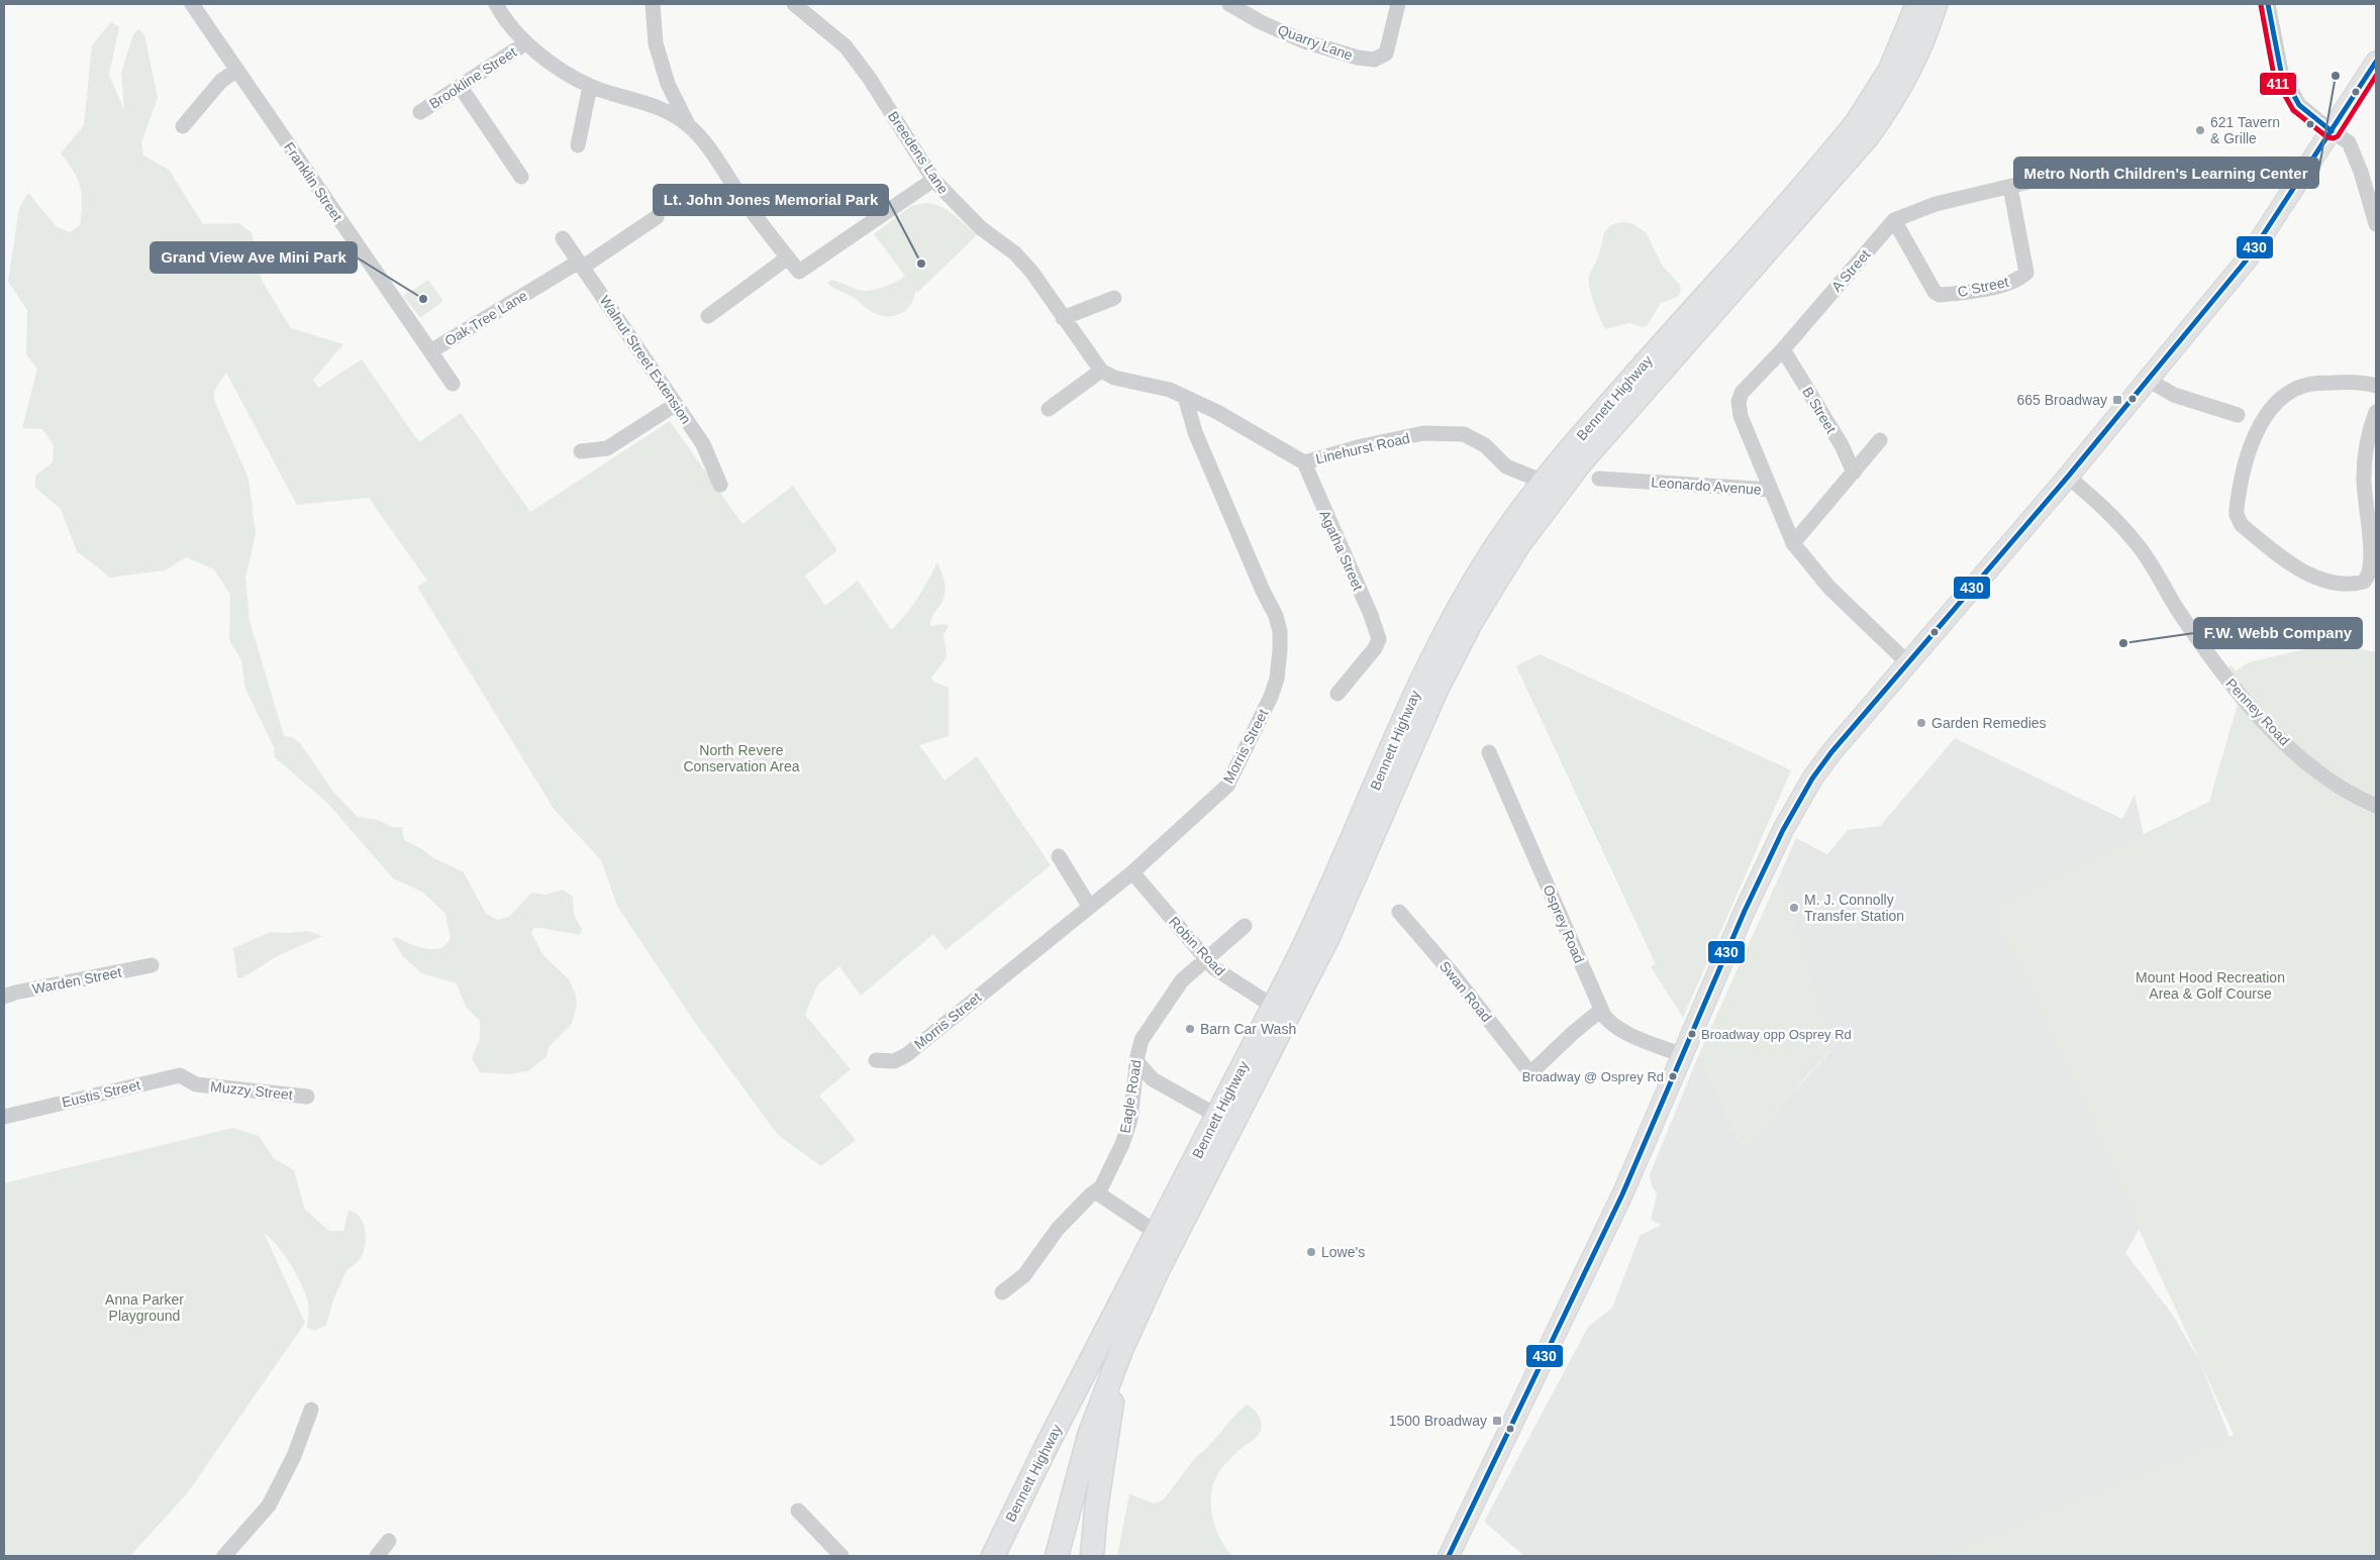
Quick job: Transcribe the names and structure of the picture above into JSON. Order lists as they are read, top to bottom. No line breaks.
{"streets":{"highway":["Bennett Highway"],"street":["Quarry Lane","Brookline Street","Breedens Lane","Franklin Street","A Street","C Street","Oak Tree Lane","Walnut Street Extension","B Street","Linehurst Road","Leonardo Avenue","Agatha Street","Penney Road","Morris Street","Osprey Road","Robin Road","Warden Street","Swan Road","Muzzy Street","Eustis Street","Eagle Road"]},"crossings":[["Franklin Street","Oak Tree Lane"],["A Street","C Street"],["A Street","B Street"],["A Street","Leonardo Avenue"],["Oak Tree Lane","Walnut Street Extension"],["Bennett Highway","Linehurst Road"],["Bennett Highway","Robin Road"],["Linehurst Road","Agatha Street"],["Linehurst Road","Morris Street"],["Morris Street","Robin Road"],["Osprey Road","Swan Road"],["Robin Road","Eagle Road"],["Muzzy Street","Eustis Street"]],"parks":["North Revere Conservation Area","Mount Hood Recreation Area & Golf Course","Anna Parker Playground"],"places":{"other":["Metro North Children's Learning Center","621 Tavern & Grille","Lt. John Jones Memorial Park","Grand View Ave Mini Park","F.W. Webb Company","Garden Remedies","M. J. Connolly Transfer Station","Barn Car Wash","Broadway opp Osprey Rd","Broadway @ Osprey Rd","Lowe's"],"transit":["665 Broadway","1500 Broadway"]},"lines":["transit line 430","transit line 411"]}
